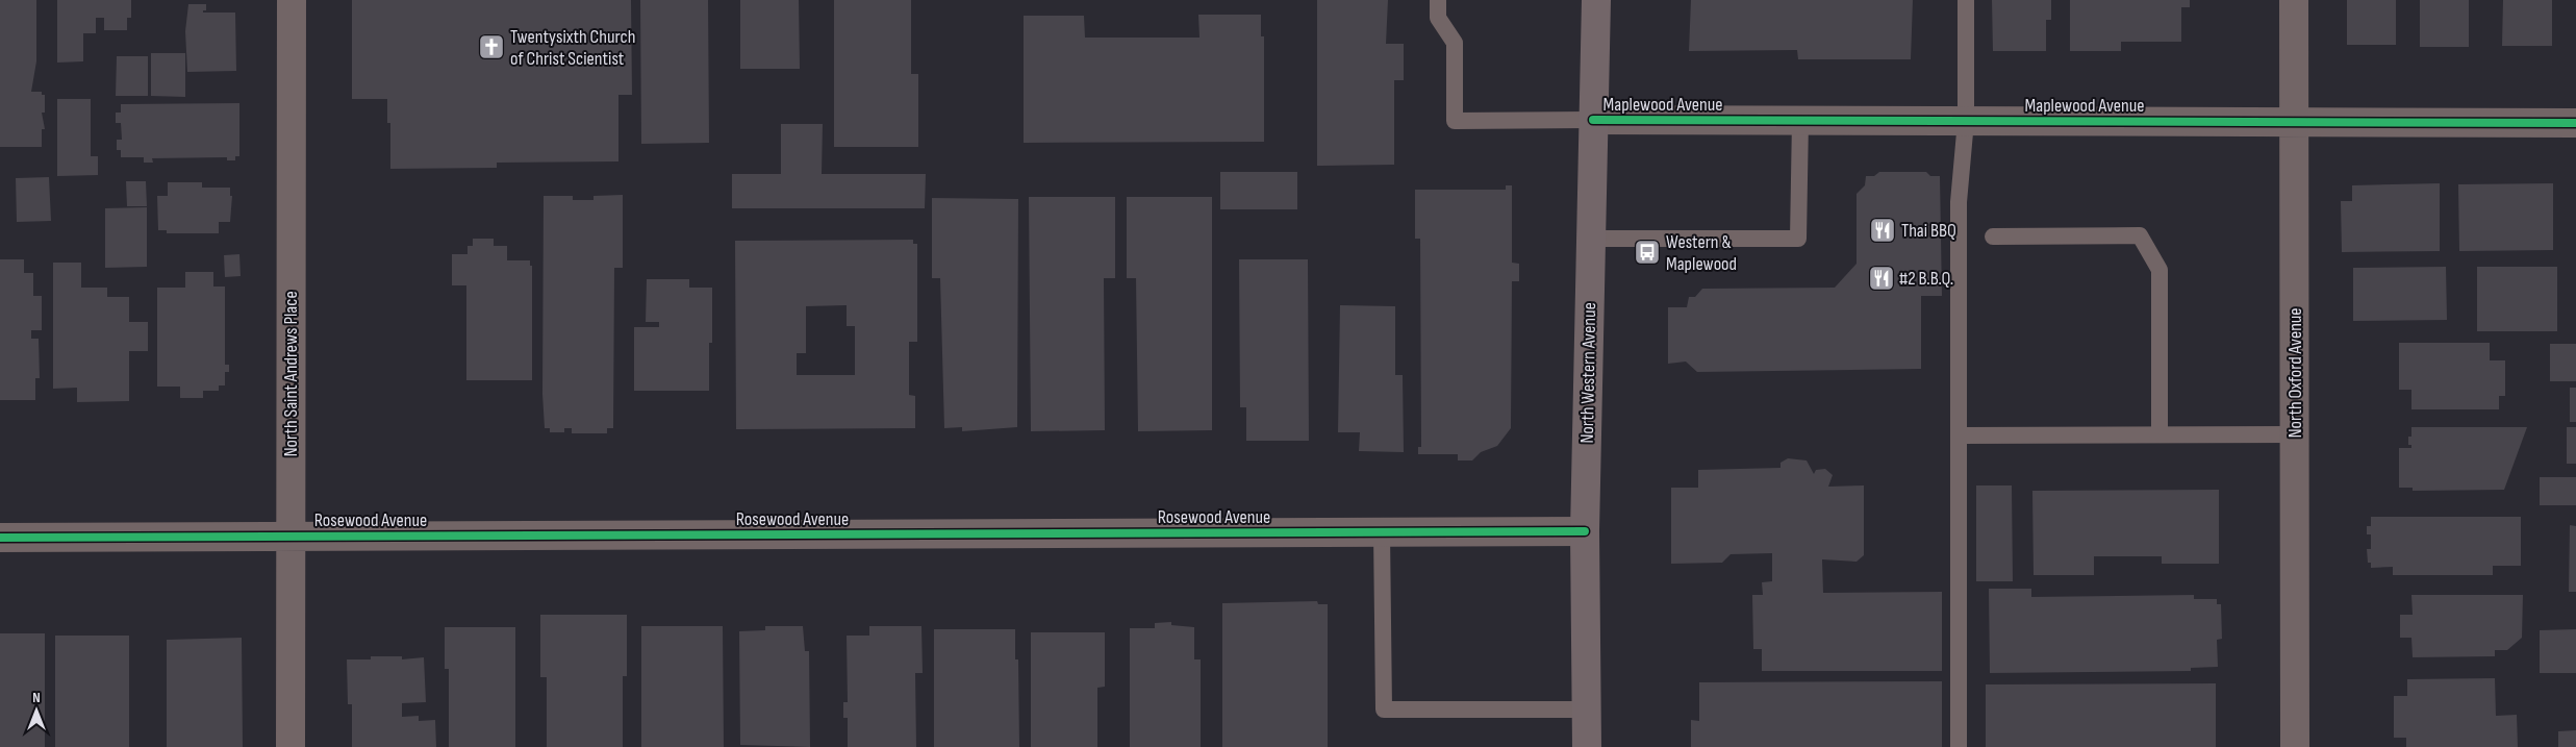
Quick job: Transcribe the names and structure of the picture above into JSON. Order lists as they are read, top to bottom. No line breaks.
{"streets":{"main road":["North Western Avenue"],"street":["Maplewood Avenue","North Oxford Avenue","North Saint Andrews Place","Rosewood Avenue"]},"crossings":[["Maplewood Avenue","North Western Avenue"],["Maplewood Avenue","North Oxford Avenue"],["North Western Avenue","Rosewood Avenue"],["North Saint Andrews Place","Rosewood Avenue"]],"places":{"church":["Twentysixth Church of Christ Scientist"],"restaurant":["Thai BBQ","#2 B.B.Q."],"bus stop":["Western & Maplewood"]},"north":"top"}
